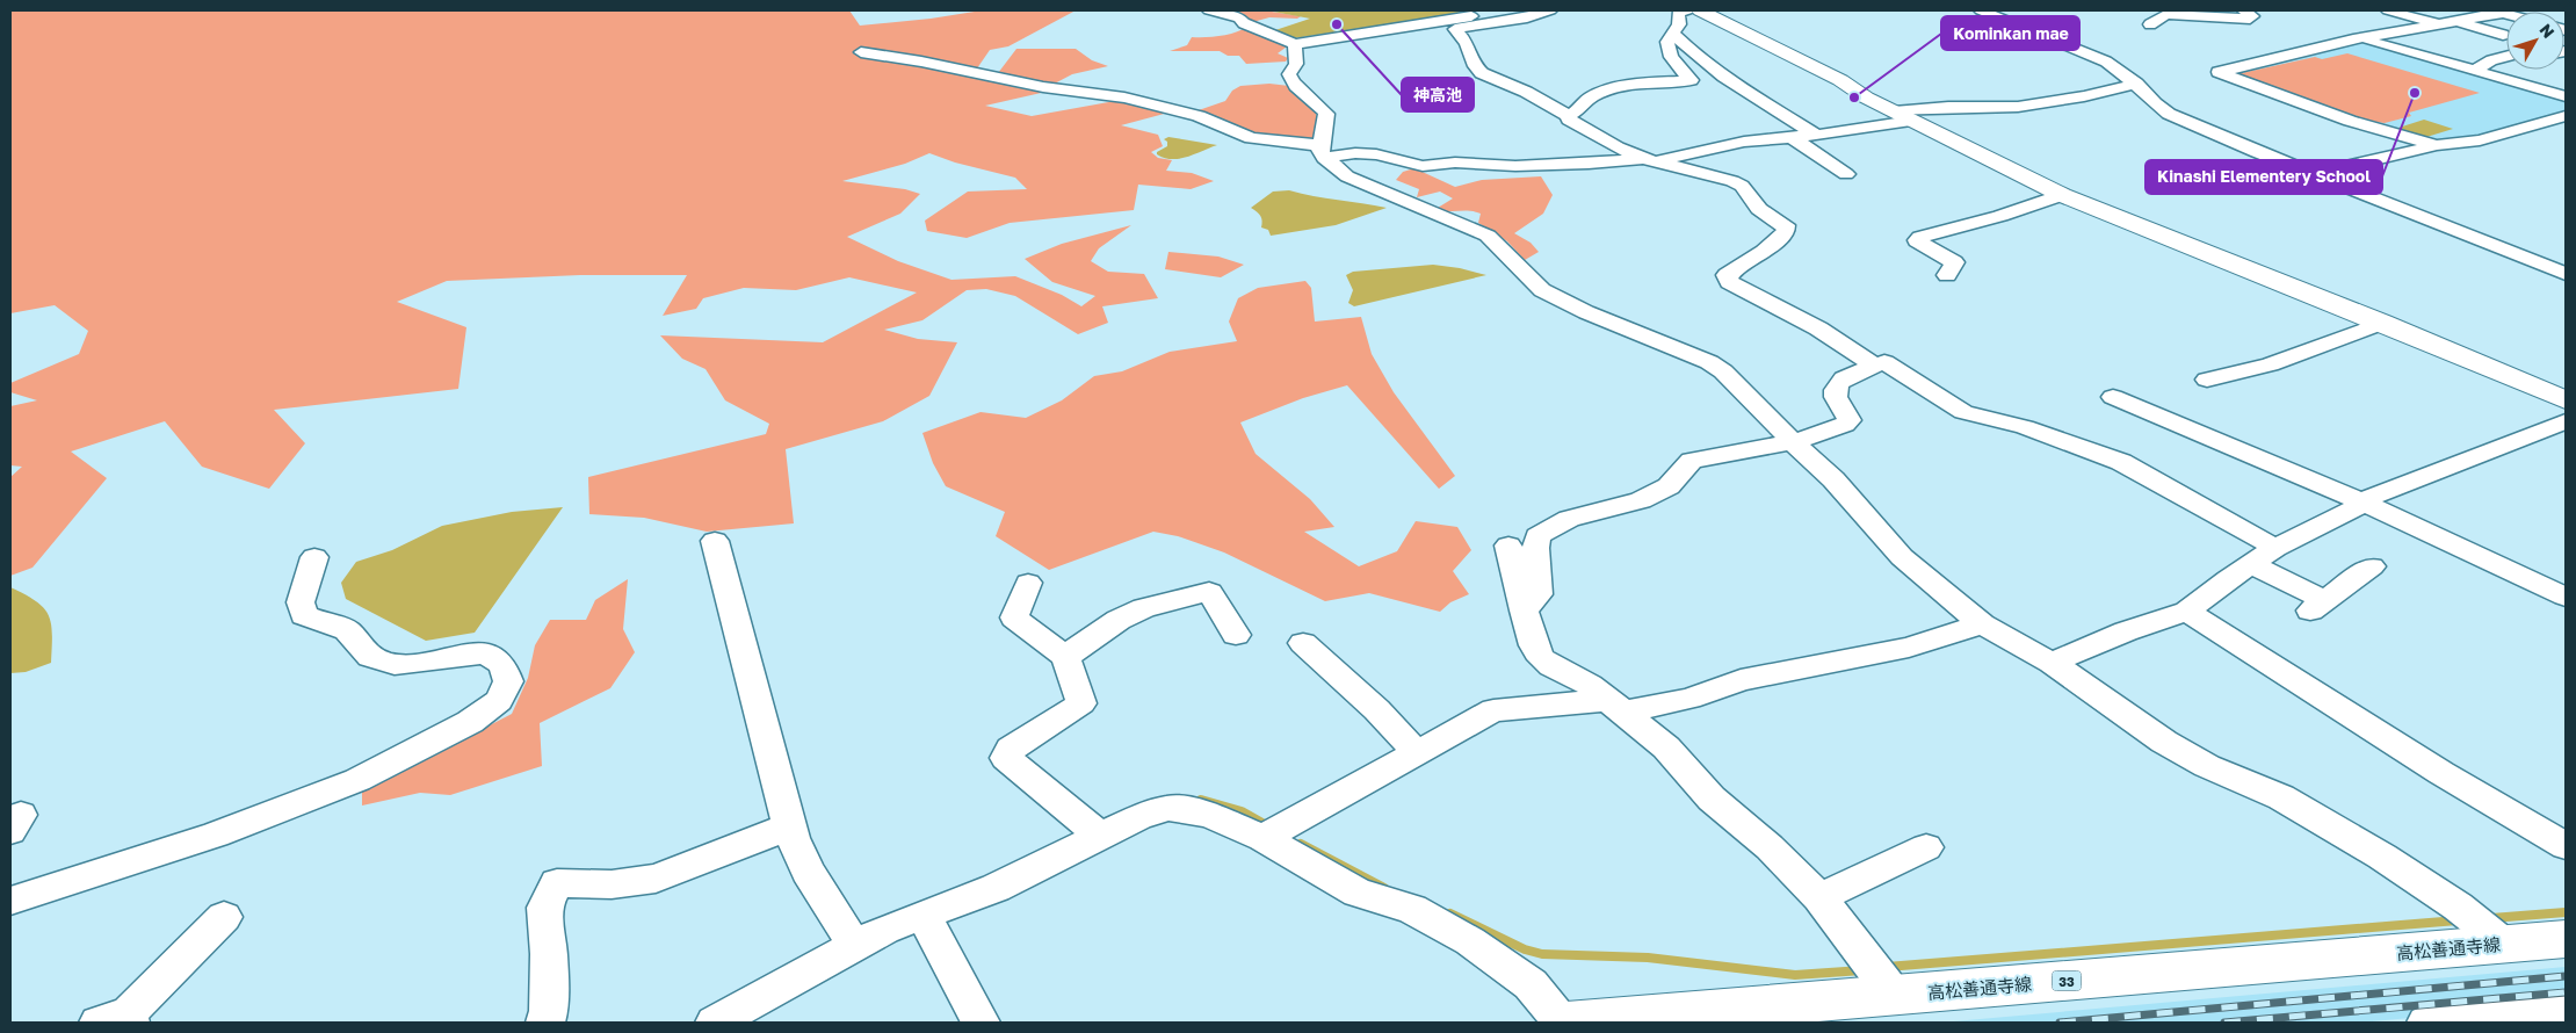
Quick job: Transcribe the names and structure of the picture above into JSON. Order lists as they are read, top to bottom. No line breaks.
{"streets":{"street":["高松善通寺線","33"]},"places":["神高池","Kinashi Elementery School","Kominkan mae"],"north":"top right"}
